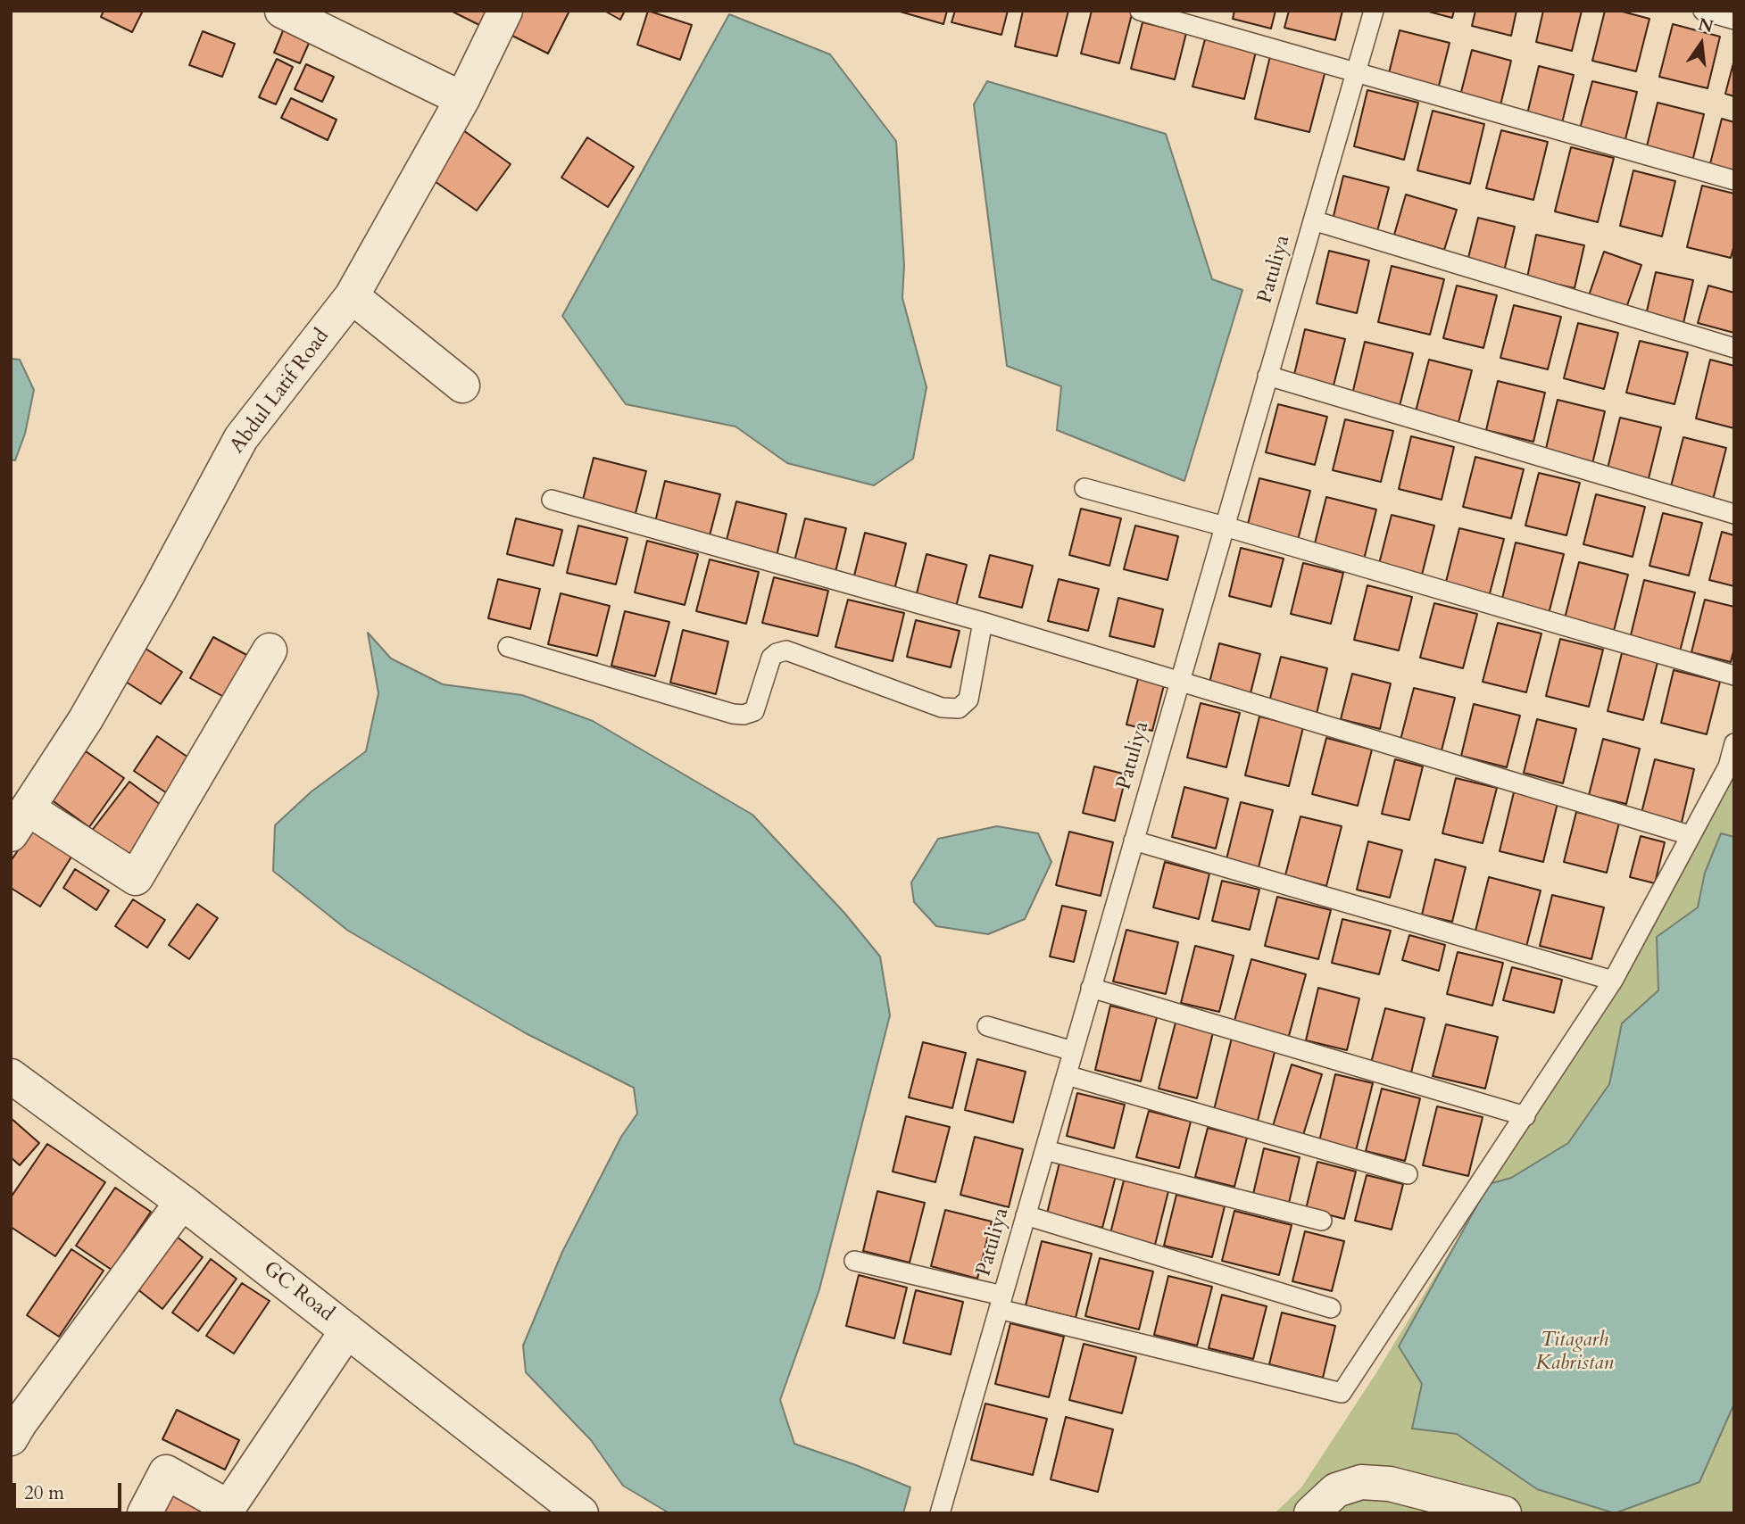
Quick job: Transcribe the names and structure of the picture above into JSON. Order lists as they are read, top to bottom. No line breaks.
{"streets":{"street":["Abdul Latif Road","GC Road"],"lane":["Patuliya"]},"parks":["Titagarh Kabristan"],"scale_bar":"20 m","north":"top"}
